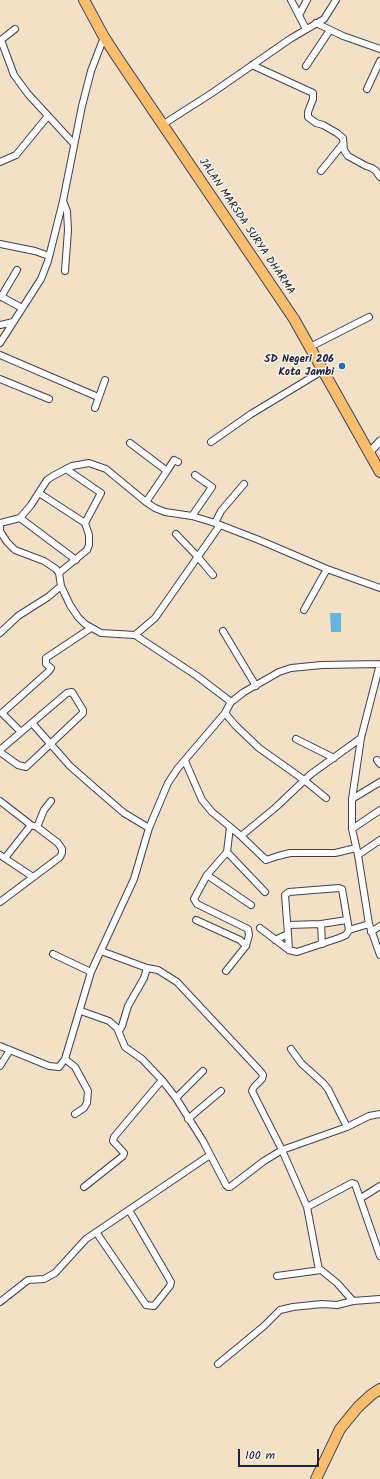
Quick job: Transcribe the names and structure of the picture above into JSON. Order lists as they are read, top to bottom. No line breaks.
{"streets":{"highway":["JALAN MARSDA SURYA DHARMA"]},"places":["SD Negeri 206 Kota Jambi"],"scale_bar":"100 m"}
